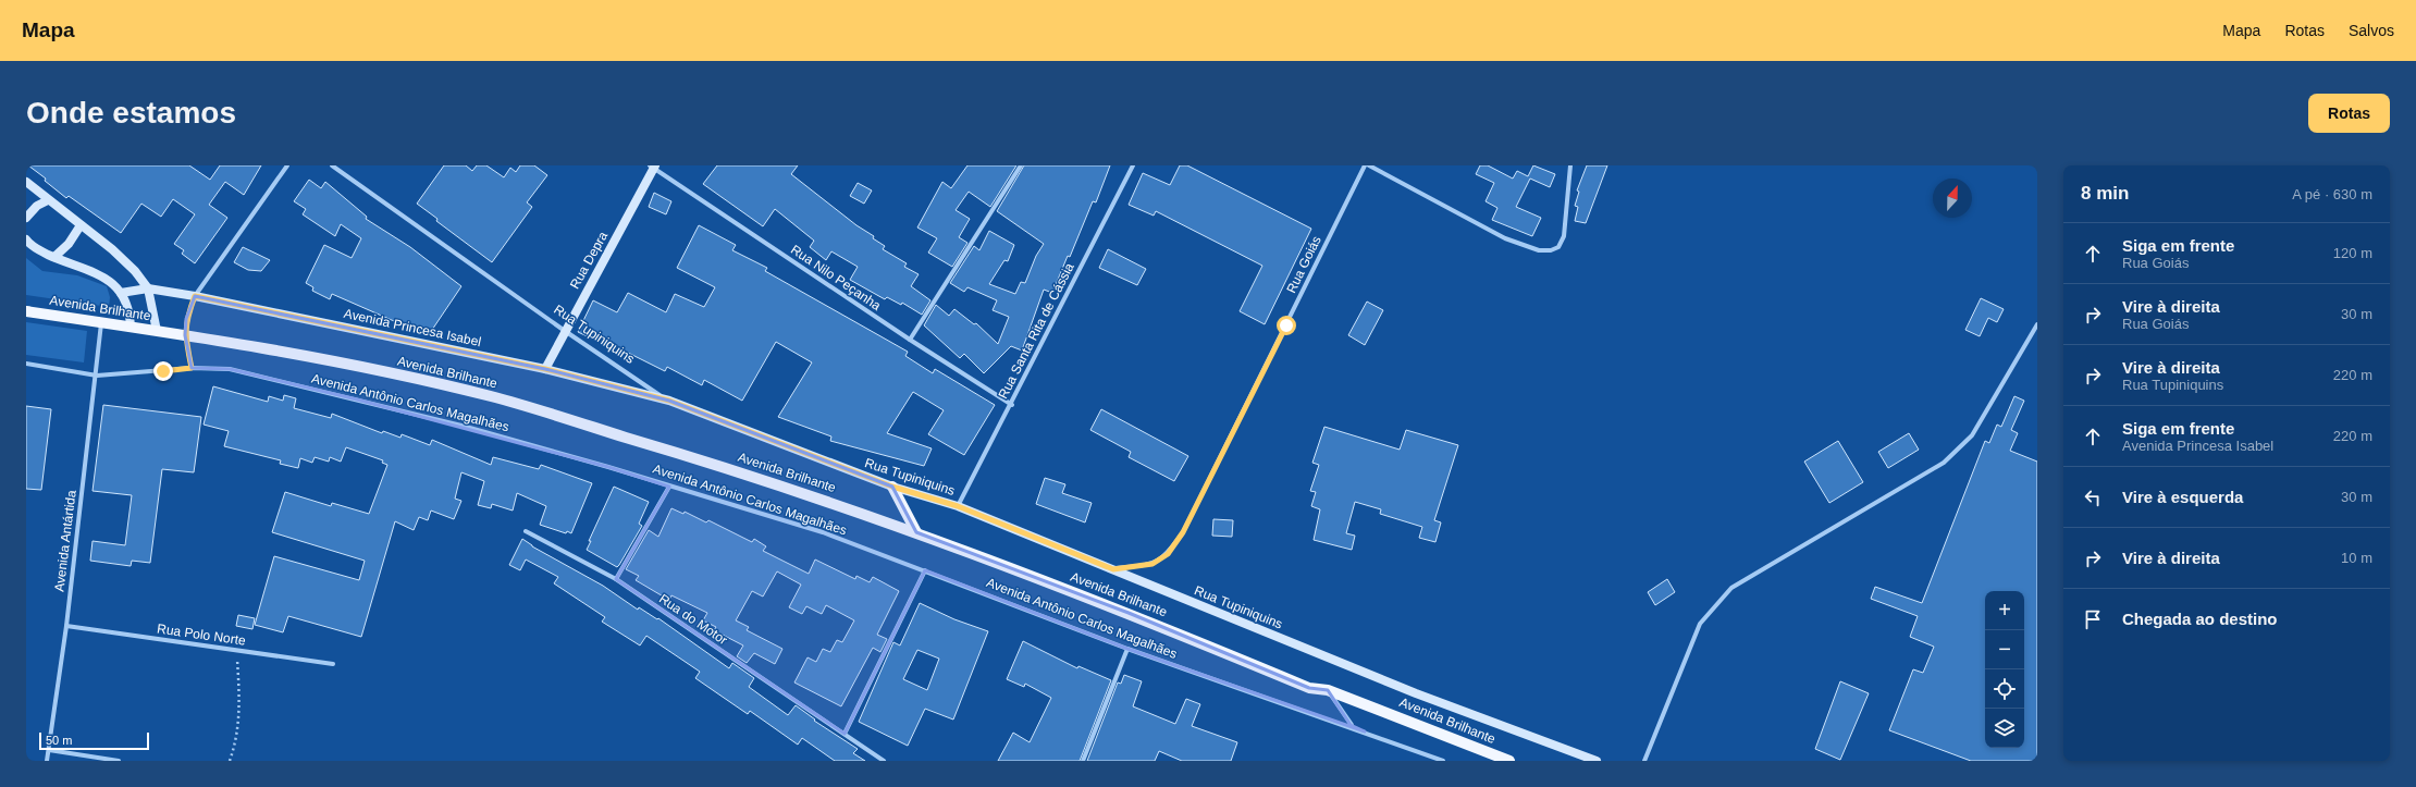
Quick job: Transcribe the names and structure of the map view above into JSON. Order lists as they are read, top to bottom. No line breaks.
{"streets":{"main road":["Avenida Brilhante"],"street":["Rua Depra","Rua Goiás","Rua Nilo Peçanha","Avenida Princesa Isabel","Rua Santa Rita de Cássia","Rua Tupiniquins","Avenida Antônio Carlos Magalhães","Avenida Antártida","Rua do Motor","Rua Polo Norte"]},"crossings":[["Rua Depra","Rua Nilo Peçanha"],["Rua Depra","Avenida Princesa Isabel"],["Rua Depra","Rua Tupiniquins"],["Rua Goiás","Rua Tupiniquins"],["Rua Nilo Peçanha","Rua Santa Rita de Cássia"],["Avenida Brilhante","Avenida Antártida"],["Avenida Princesa Isabel","Rua Tupiniquins"],["Rua Santa Rita de Cássia","Rua Tupiniquins"],["Avenida Antônio Carlos Magalhães","Avenida Antártida"],["Avenida Antártida","Rua Polo Norte"]],"scale_bar":"50 m","north":"top","page":{"header":"Mapa","nav":["Mapa","Rotas","Salvos"],"buttons":"Rotas","title":"Onde estamos","heading":["8 min","A pé · 630 m"],"list":[["Siga em frente","Rua Goiás","120 m"],["Vire à direita","Rua Goiás","30 m"],["Vire à direita","Rua Tupiniquins","220 m"],["Siga em frente","Avenida Princesa Isabel","220 m"],["Vire à esquerda","30 m"],["Vire à direita","10 m"],"Chegada ao destino"],"map_buttons":["+","−"],"scale":"50 m"}}
